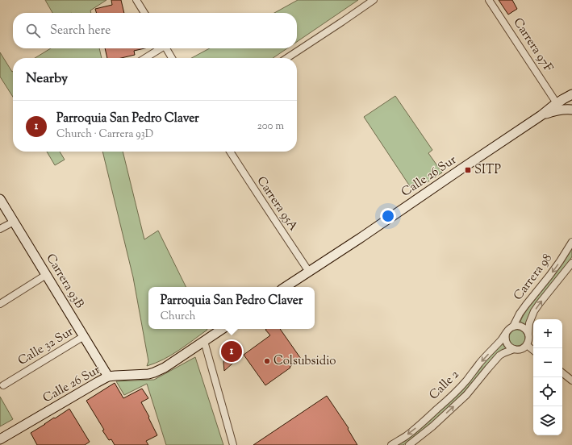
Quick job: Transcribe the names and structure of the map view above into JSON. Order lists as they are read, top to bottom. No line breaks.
{"streets":{"street":["Carrera 97F","Calle 26 Sur","Carrera 95A","Carrera 98","Carrera 93B","Calle 32 Sur","Calle 2"]},"crossings":[["Carrera 97F","Calle 26 Sur"],["Calle 26 Sur","Carrera 95A"],["Calle 26 Sur","Carrera 93B"],["Carrera 98","Calle 2"],["Carrera 93B","Calle 32 Sur"]],"places":{"transit":["SITP"],"other":["Colsubsidio"]},"page":{"search":"Search here","heading":"Nearby","list":[{"mark":"1","name":"Parroquia San Pedro Claver","note":"Church · Carrera 93D","value":"200 m"}],"popup":["Parroquia San Pedro Claver","Church"],"map_buttons":["+","−"],"pins":"1"}}
